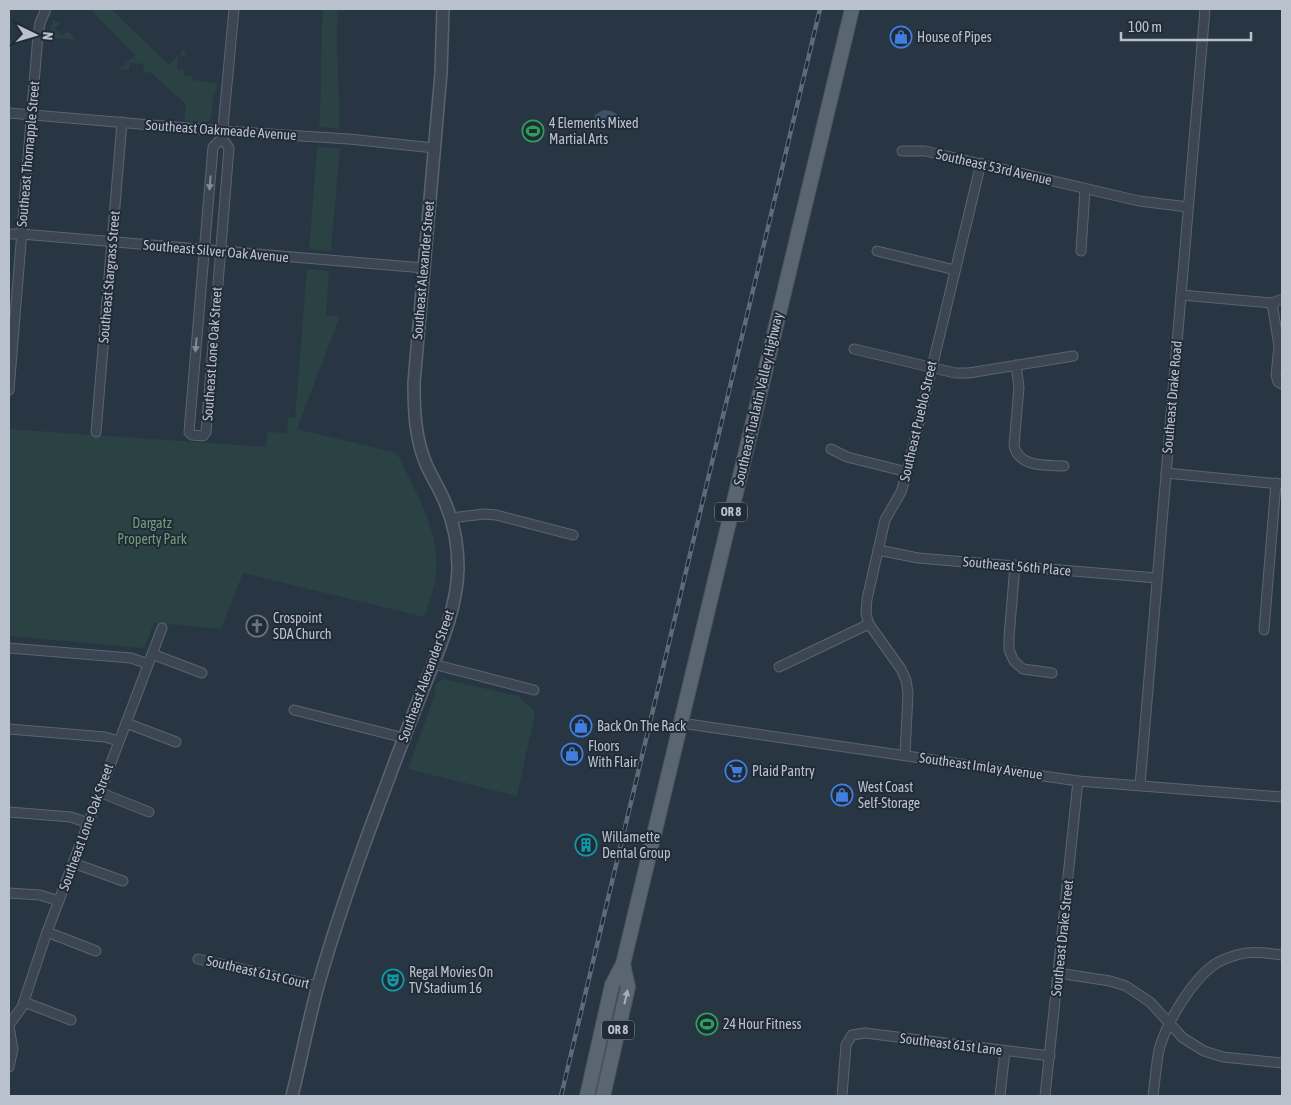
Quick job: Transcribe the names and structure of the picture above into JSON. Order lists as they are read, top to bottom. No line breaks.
{"streets":{"main road":["Southeast Tualatin Valley Highway","OR 8"],"street":["Southeast Oakmeade Avenue","Southeast Thornapple Street","Southeast 53rd Avenue","Southeast Silver Oak Avenue","Southeast Alexander Street","Southeast Stargrass Street","Southeast Lone Oak Street","Southeast Drake Road","Southeast Pueblo Street","Southeast 56th Place","Southeast Imlay Avenue","Southeast Drake Street","Southeast 61st Court","Southeast 61st Lane"]},"crossings":[["Southeast Oakmeade Avenue","Southeast Thornapple Street"],["Southeast Oakmeade Avenue","Southeast Alexander Street"],["Southeast Oakmeade Avenue","Southeast Stargrass Street"],["Southeast Oakmeade Avenue","Southeast Lone Oak Street"],["Southeast Thornapple Street","Southeast Silver Oak Avenue"],["Southeast 53rd Avenue","Southeast Drake Road"],["Southeast 53rd Avenue","Southeast Pueblo Street"],["Southeast Silver Oak Avenue","Southeast Alexander Street"],["Southeast Silver Oak Avenue","Southeast Stargrass Street"],["Southeast Silver Oak Avenue","Southeast Lone Oak Street"],["Southeast Alexander Street","Southeast 61st Court"],["Southeast Drake Road","Southeast 56th Place"],["Southeast Drake Road","Southeast Imlay Avenue"],["Southeast Tualatin Valley Highway","Southeast Imlay Avenue"],["Southeast Pueblo Street","Southeast 56th Place"],["Southeast Imlay Avenue","Southeast Drake Street"],["Southeast Drake Street","Southeast 61st Lane"]],"parks":["Dargatz Property Park"],"places":{"shop":["House of Pipes","Back On The Rack","Floors With Flair","West Coast Self-Storage"],"sports":["4 Elements Mixed Martial Arts","24 Hour Fitness"],"church":["Crospoint SDA Church"],"supermarket":["Plaid Pantry"],"building":["Willamette Dental Group"],"theatre":["Regal Movies On TV Stadium 16"]},"scale_bar":"100 m","north":"right"}
